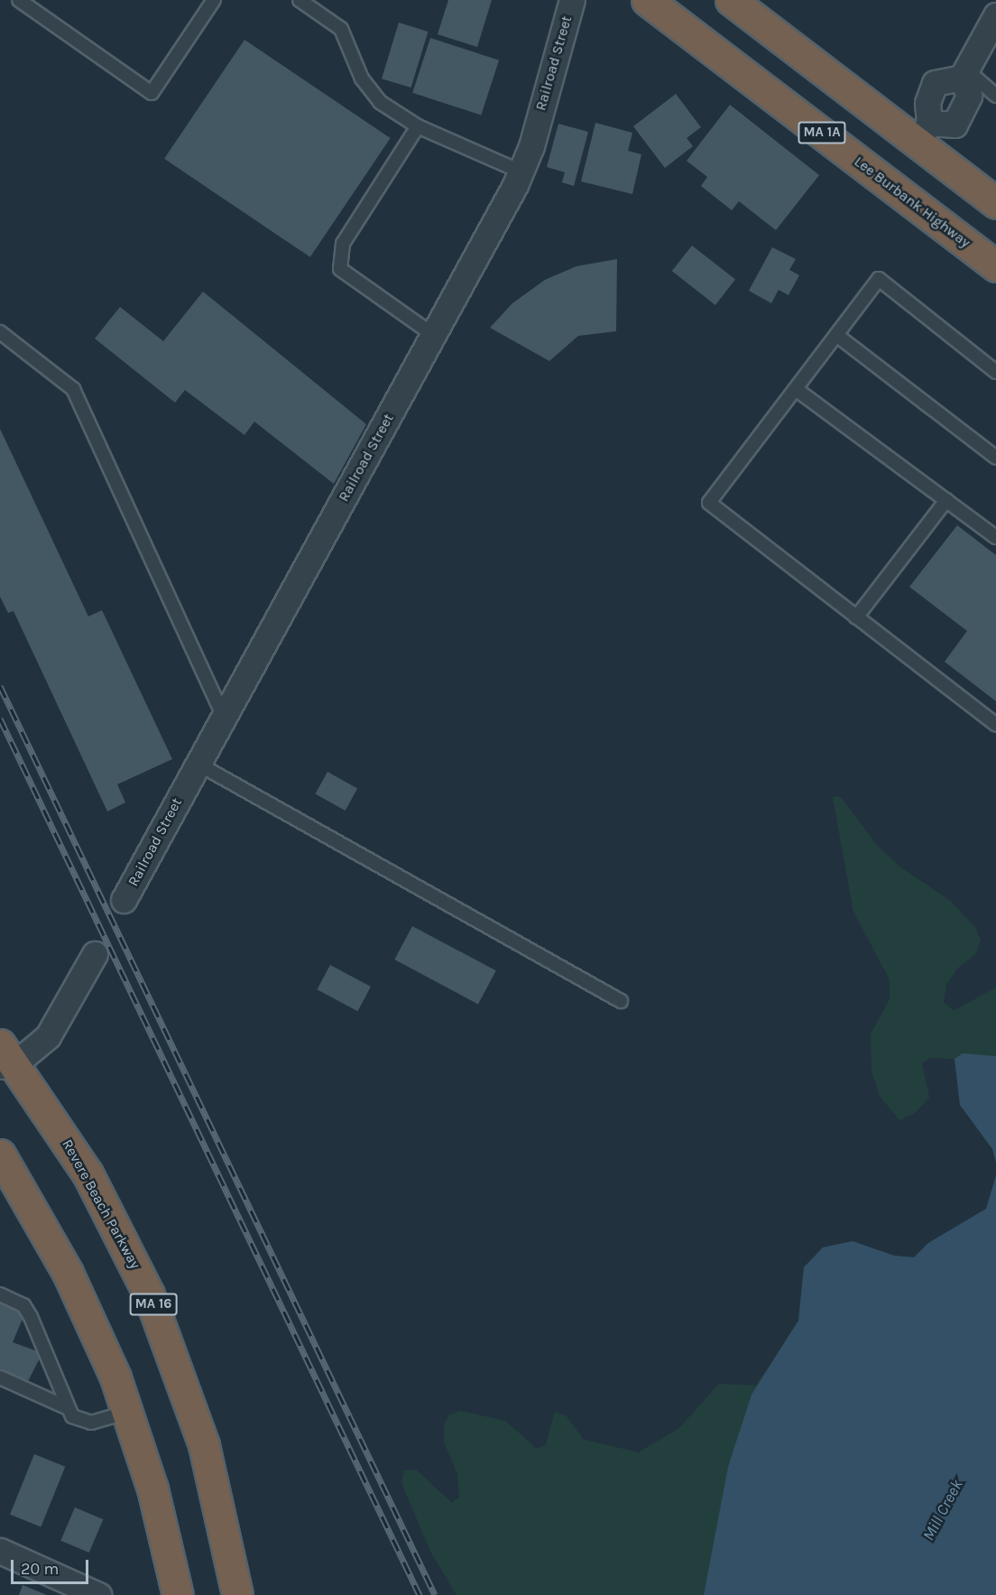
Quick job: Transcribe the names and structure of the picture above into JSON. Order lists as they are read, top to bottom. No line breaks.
{"streets":{"highway":["MA 1A","Lee Burbank Highway","Revere Beach Parkway","MA 16"],"street":["Railroad Street"]},"water":["Mill Creek"],"scale_bar":"20 m"}
